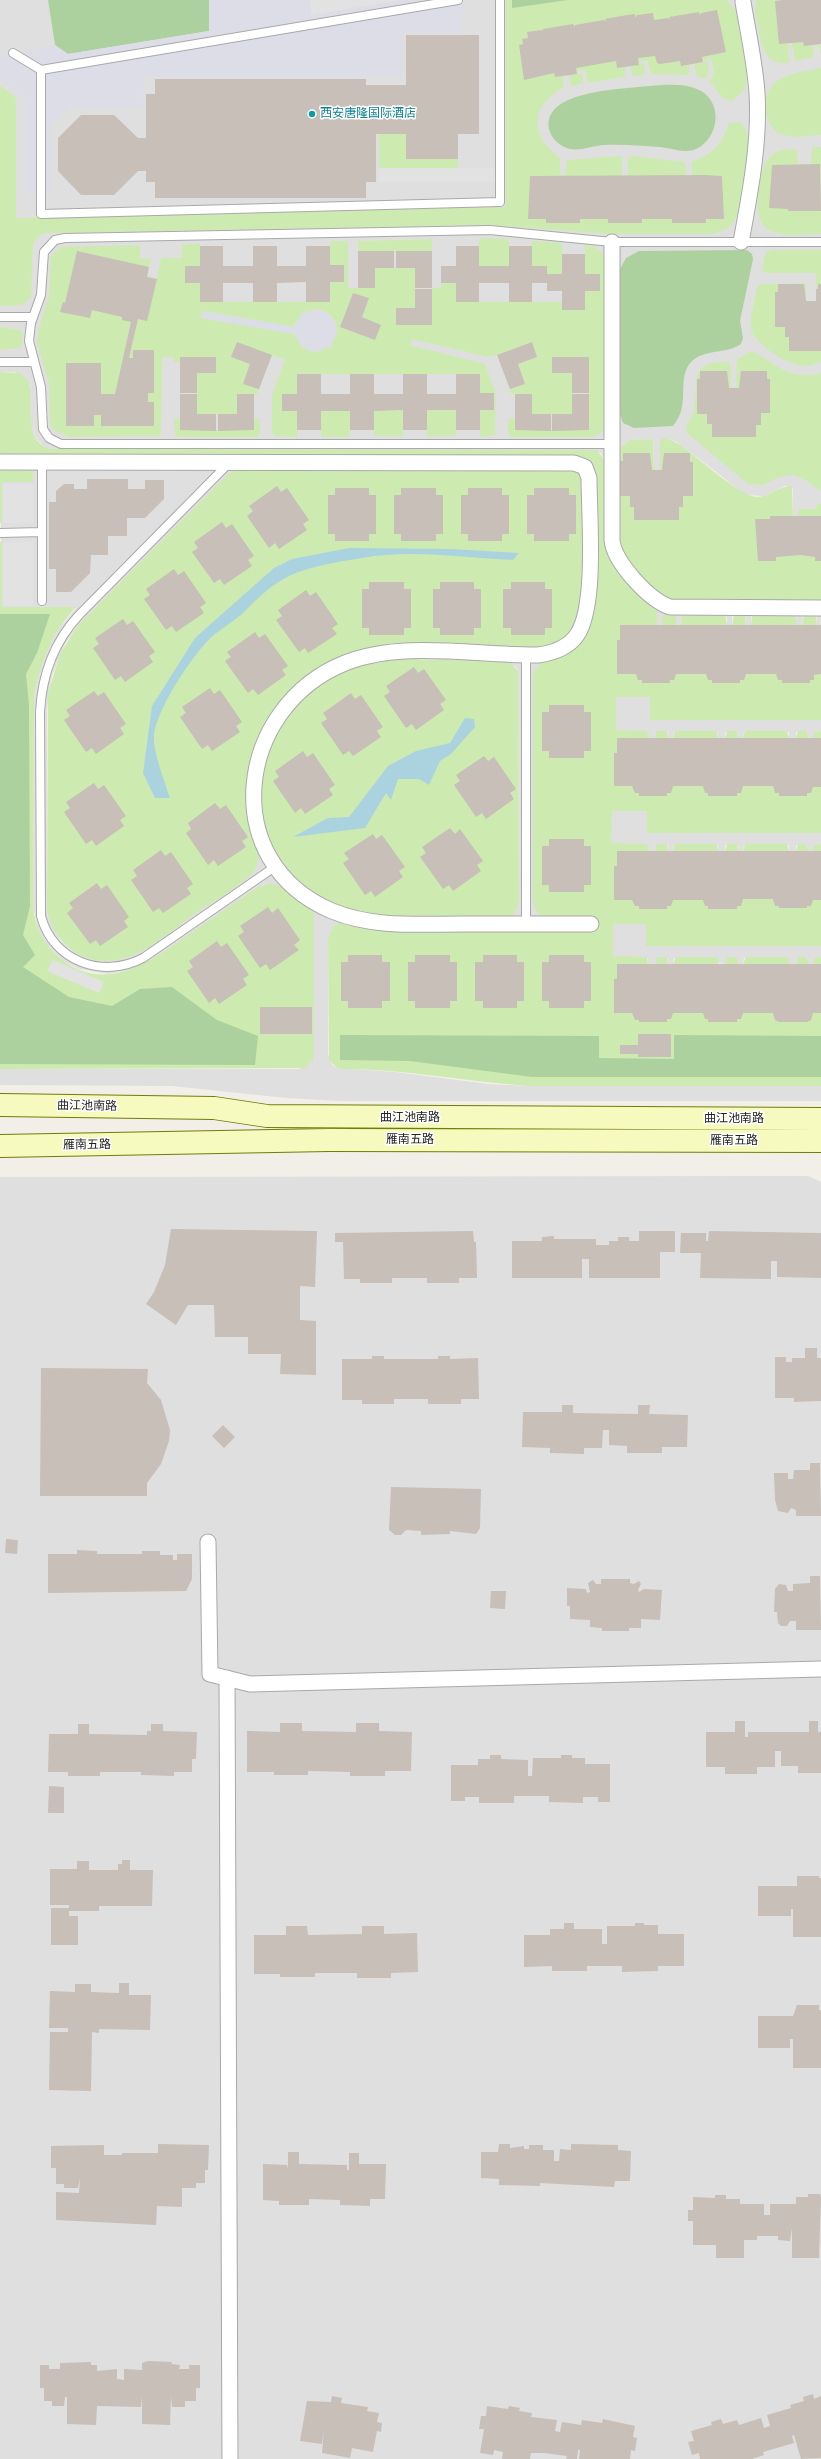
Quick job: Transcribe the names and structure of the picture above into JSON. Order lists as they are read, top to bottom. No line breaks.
{"streets":{"main road":["曲江池南路","雁南五路"]},"places":["西安唐隆国际酒店"]}
